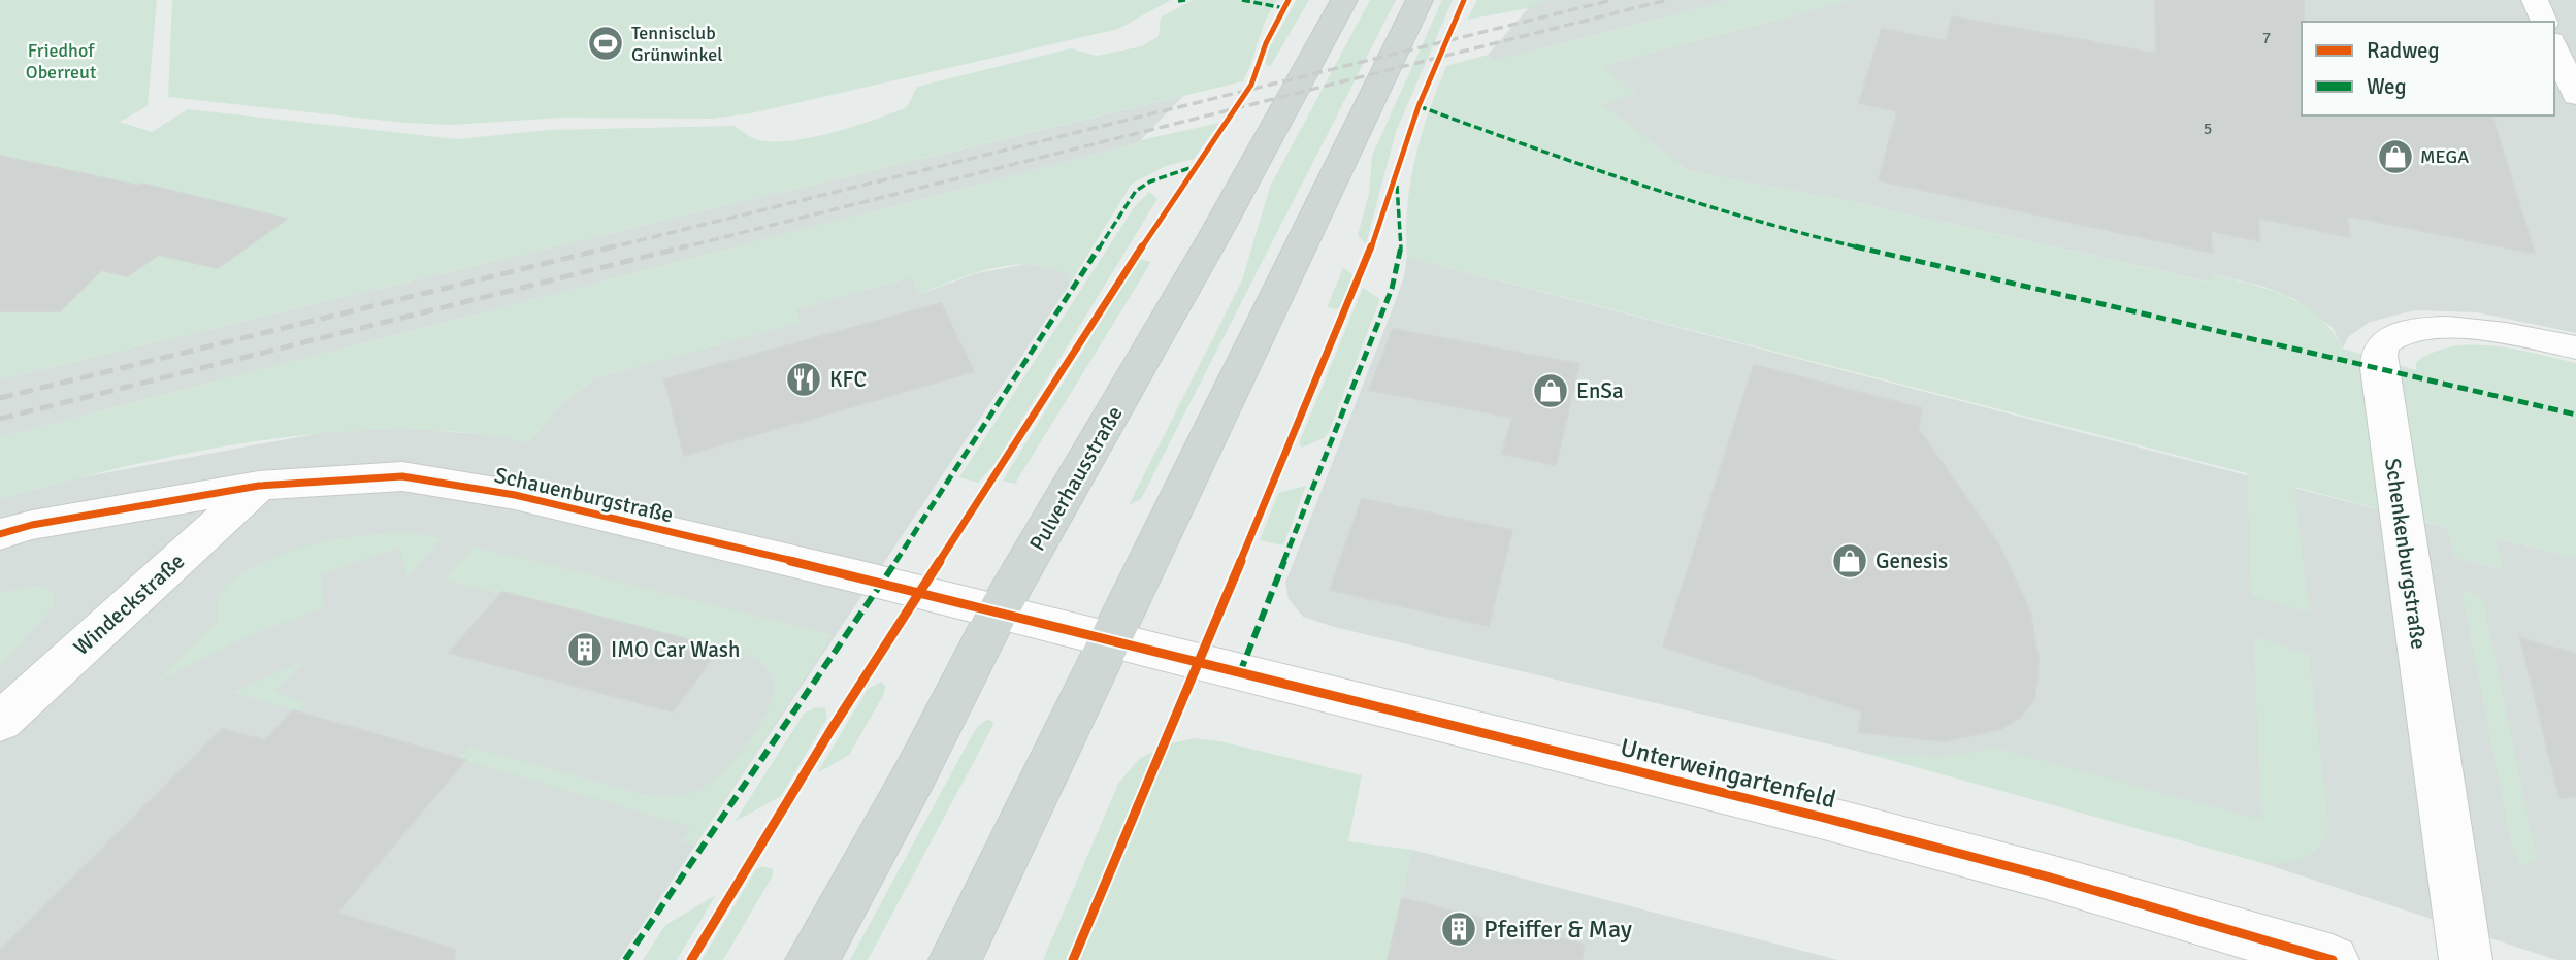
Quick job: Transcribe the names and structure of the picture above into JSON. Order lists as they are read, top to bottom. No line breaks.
{"streets":{"main road":["Pulverhausstraße"],"street":["Schauenburgstraße","Schenkenburgstraße","Windeckstraße","Unterweingartenfeld"]},"crossings":[["Pulverhausstraße","Schauenburgstraße"],["Schauenburgstraße","Windeckstraße"],["Schauenburgstraße","Unterweingartenfeld"]],"parks":["Friedhof Oberreut"],"places":{"sports":["Tennisclub Grünwinkel"],"shop":["MEGA","EnSa","Genesis"],"restaurant":["KFC"],"building":["IMO Car Wash","Pfeiffer & May"]},"house_numbers":["7","5"],"legend":["Radweg","Weg"]}
